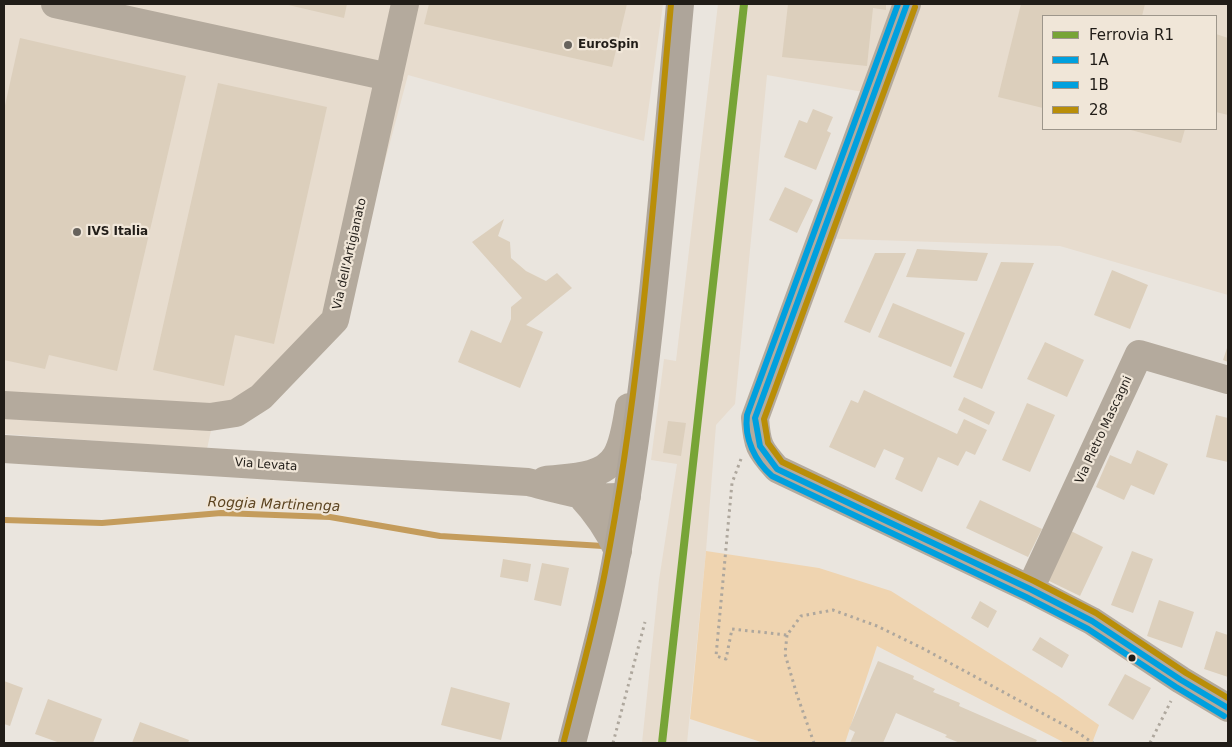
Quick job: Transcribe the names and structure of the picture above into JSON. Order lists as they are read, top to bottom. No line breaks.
{"streets":{"street":["Via dell'Artigianato","Via Pietro Mascagni","Via Levata"]},"water":["Roggia Martinenga"],"places":["EuroSpin","IVS Italia"],"lines":["rail line R1","transit line 1A","transit line 1B","transit line 28"],"legend":["Ferrovia R1","1A","1B","28"]}
